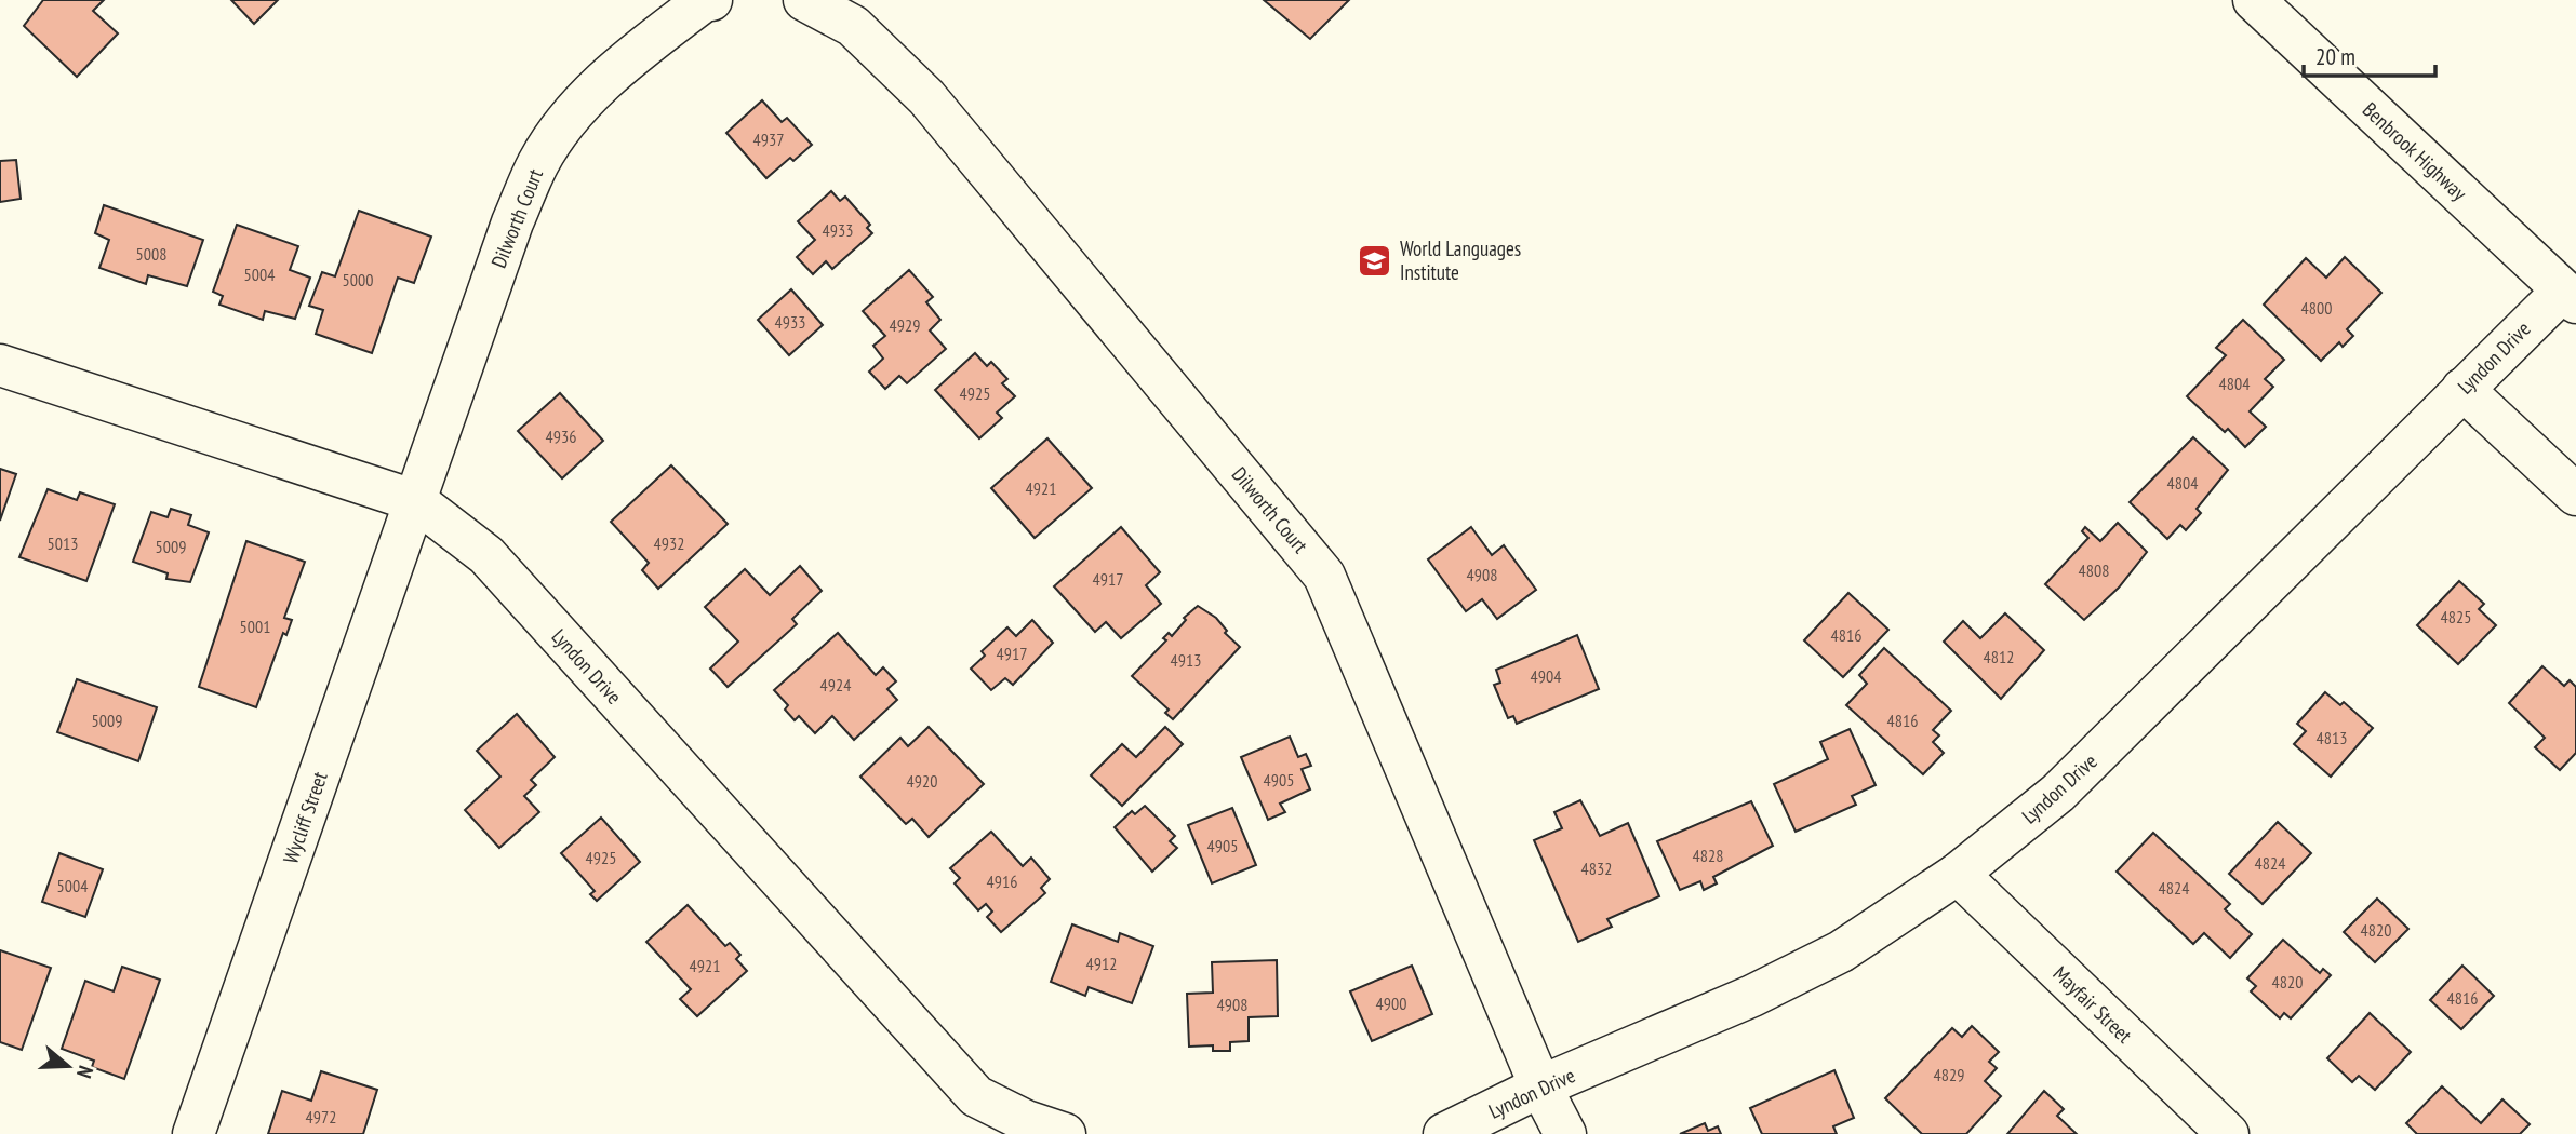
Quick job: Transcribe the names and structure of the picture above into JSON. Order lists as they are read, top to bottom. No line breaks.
{"streets":{"street":["Benbrook Highway","Dilworth Court","Lyndon Drive","Wycliff Street","Mayfair Street"]},"crossings":[["Benbrook Highway","Lyndon Drive"],["Dilworth Court","Lyndon Drive"],["Dilworth Court","Wycliff Street"],["Lyndon Drive","Wycliff Street"],["Lyndon Drive","Mayfair Street"]],"places":{"school or university":["World Languages Institute"]},"house_numbers":["4937","4933","5008","5004","5000","4800","4933","4929","4804","4925","4936","4804","4921","5013","4932","5009","4808","4908","4917","4825","5001","4816","4917","4812","4913","4904","4924","5009","4816","4813","4905","4920","4905","4828","4925","4824","4832","4916","5004","4824","4820","4912","4921","4820","4816","4900","4908","4829","4972"],"scale_bar":"20 m","north":"right"}
